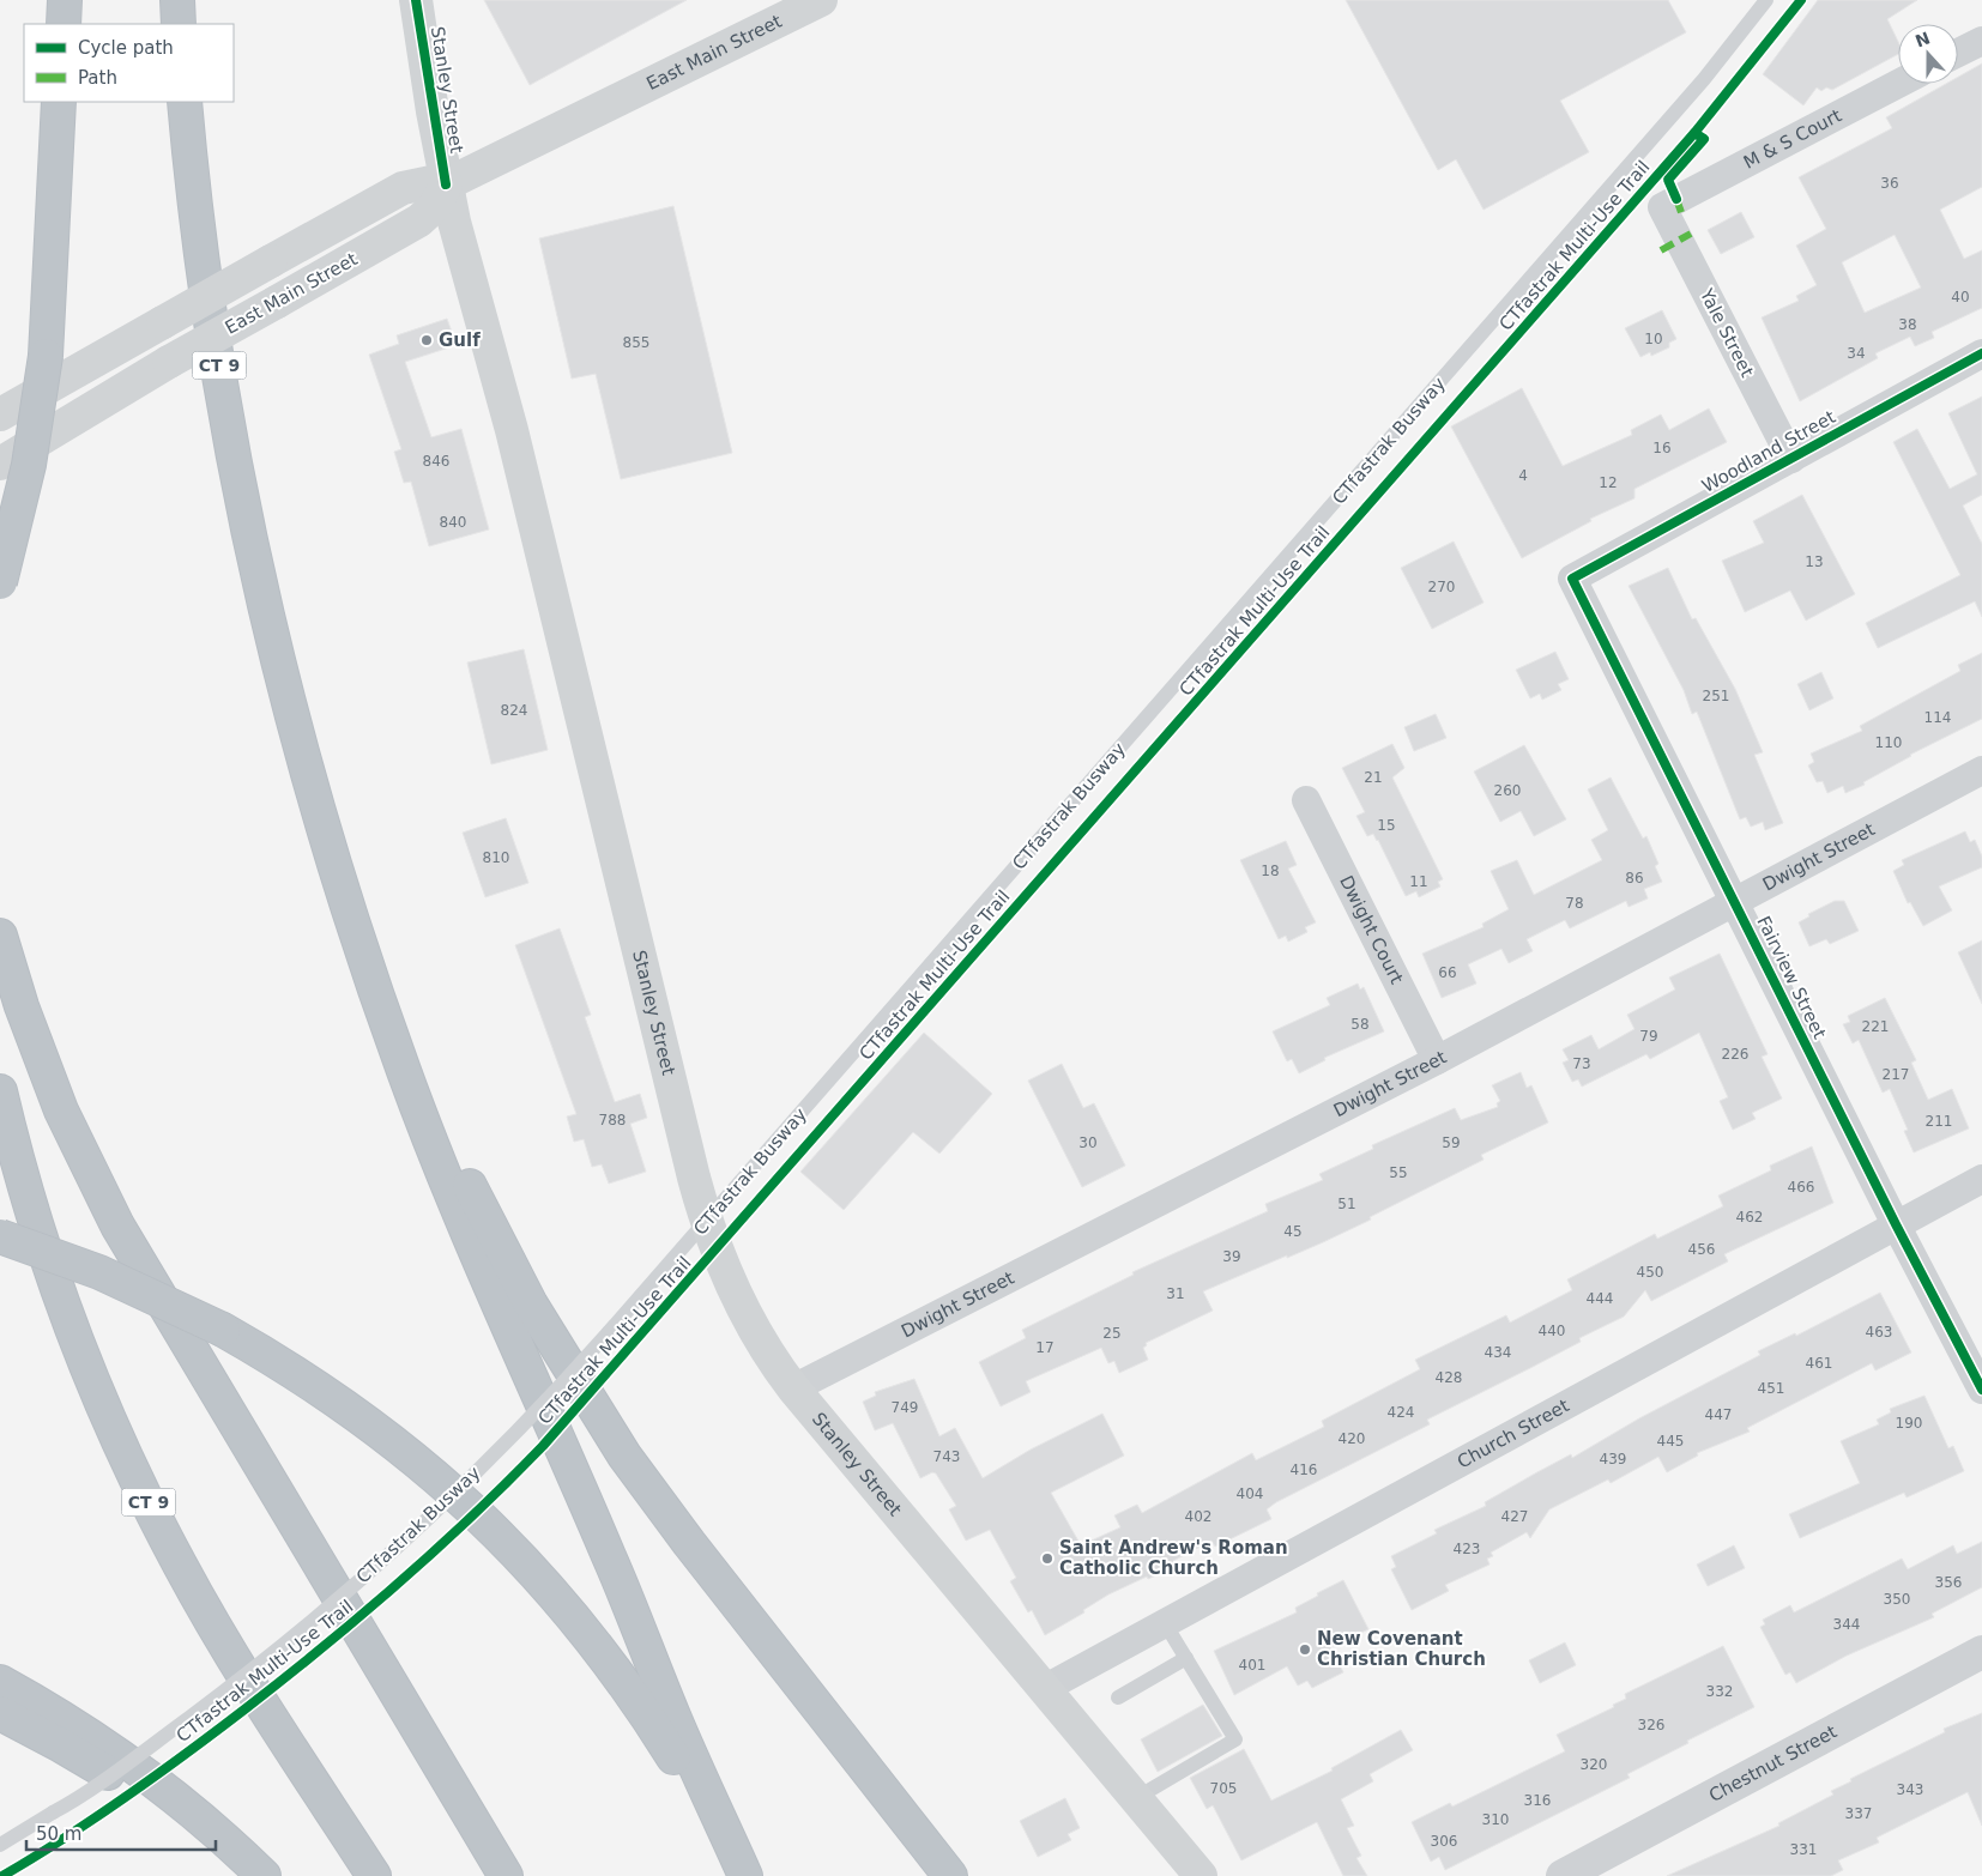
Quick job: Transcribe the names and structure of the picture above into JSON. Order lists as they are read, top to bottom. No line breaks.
{"streets":{"highway":["CT 9"],"main road":["East Main Street","Stanley Street"],"street":["M & S Court","Yale Street","Woodland Street","Dwight Street","Dwight Court","Fairview Street","Church Street","Chestnut Street"],"lane":["CTfastrak Busway"],"cycle path":["CTfastrak Multi-Use Trail"]},"crossings":[["East Main Street","Stanley Street"],["Stanley Street","CTfastrak Busway"],["Stanley Street","Dwight Street"],["Stanley Street","Church Street"],["M & S Court","Yale Street"],["Yale Street","Woodland Street"],["Woodland Street","Fairview Street"],["Dwight Street","Dwight Court"],["Dwight Street","Fairview Street"],["Fairview Street","Church Street"]],"places":["Gulf","Saint Andrew's Roman Catholic Church","New Covenant Christian Church"],"house_numbers":["36","40","38","10","855","34","16","846","4","12","840","13","270","251","824","114","110","21","260","15","810","18","86","11","78","66","58","221","79","226","73","217","788","211","30","59","55","466","51","462","45","456","39","450","31","444","440","463","25","17","434","461","428","451","749","424","447","190","420","445","743","439","416","404","402","427","423","356","350","344","401","332","326","320","705","343","316","337","310","306","331"],"legend":["Cycle path","Path"],"scale_bar":"50 m","north":"top"}
